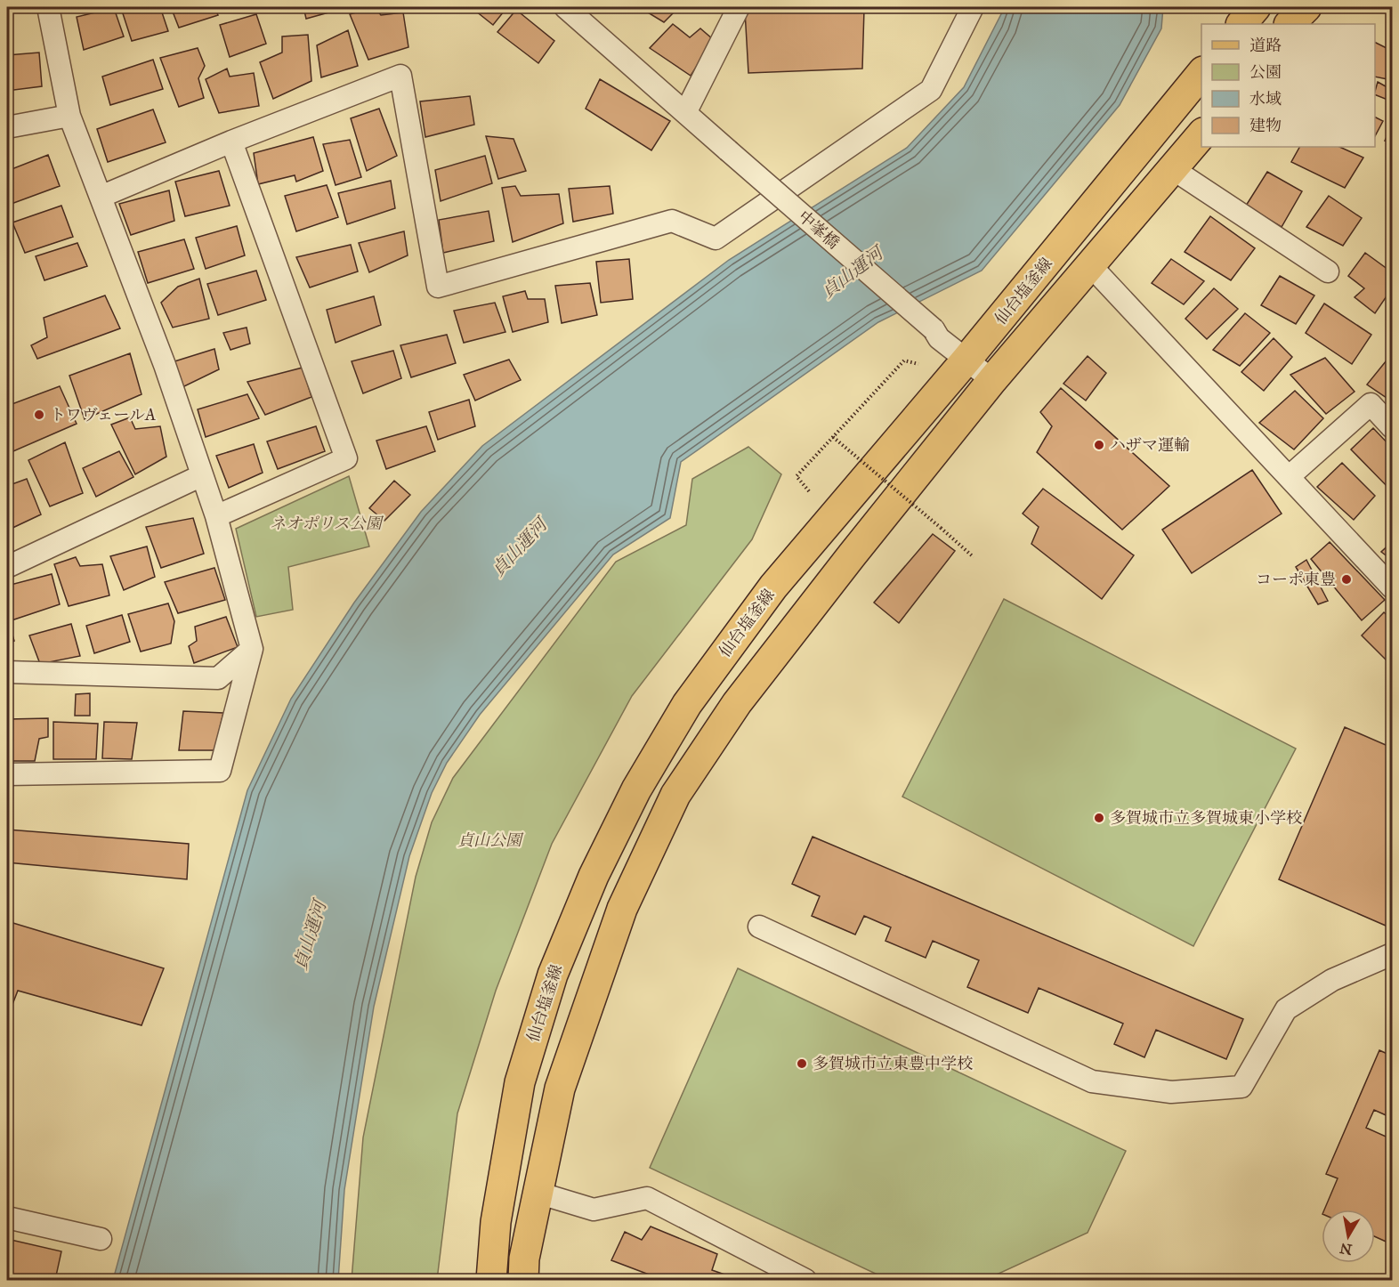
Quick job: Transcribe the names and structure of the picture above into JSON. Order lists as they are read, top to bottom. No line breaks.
{"streets":{"main road":["仙台塩釜線"],"street":["中峯橋"]},"crossings":[["中峯橋","仙台塩釜線"]],"water":["貞山運河"],"parks":["ネオポリス公園","貞山公園"],"places":["トワヴェールA","ハザマ運輸","コーポ東豊","多賀城市立多賀城東小学校","多賀城市立東豊中学校"],"legend":["道路","公園","水域","建物"],"north":"bottom"}
